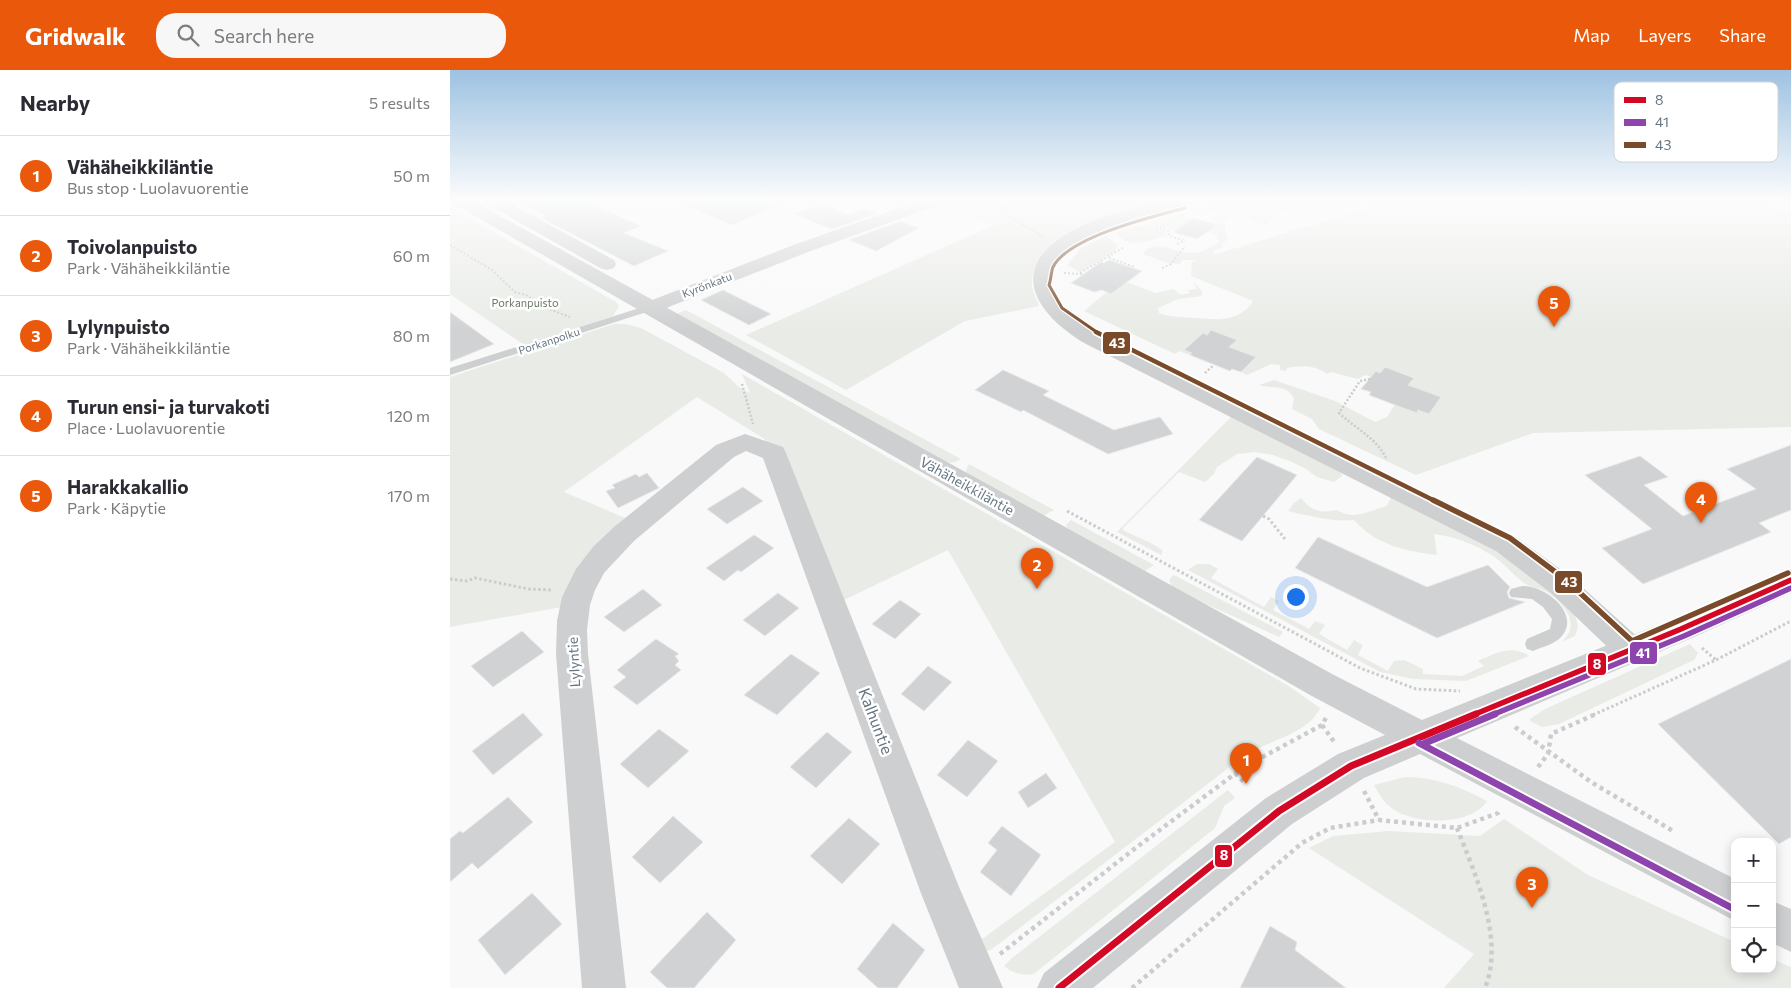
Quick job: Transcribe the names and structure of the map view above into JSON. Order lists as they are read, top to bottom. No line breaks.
{"streets":{"street":["Kyrönkatu","Vähäheikkiläntie","Lylyntie","Kalhuntie"],"lane":["Porkanpolku"]},"crossings":[["Kyrönkatu","Porkanpolku"],["Kyrönkatu","Vähäheikkiläntie"],["Porkanpolku","Vähäheikkiläntie"],["Lylyntie","Kalhuntie"]],"parks":["Porkanpuisto"],"lines":["transit line 43","transit line 8","transit line 41"],"legend":["8","41","43"],"page":{"header":"Gridwalk","search":"Search here","nav":["Map","Layers","Share"],"heading":["Nearby","5 results"],"list":[{"mark":"1","name":"Vähäheikkiläntie","note":"Bus stop · Luolavuorentie","value":"50 m"},{"mark":"2","name":"Toivolanpuisto","note":"Park · Vähäheikkiläntie","value":"60 m"},{"mark":"3","name":"Lylynpuisto","note":"Park · Vähäheikkiläntie","value":"80 m"},{"mark":"4","name":"Turun ensi- ja turvakoti","note":"Place · Luolavuorentie","value":"120 m"},{"mark":"5","name":"Harakkakallio","note":"Park · Käpytie","value":"170 m"}],"pins":["5","4","2","1","3"],"map_buttons":["+","−"]}}
